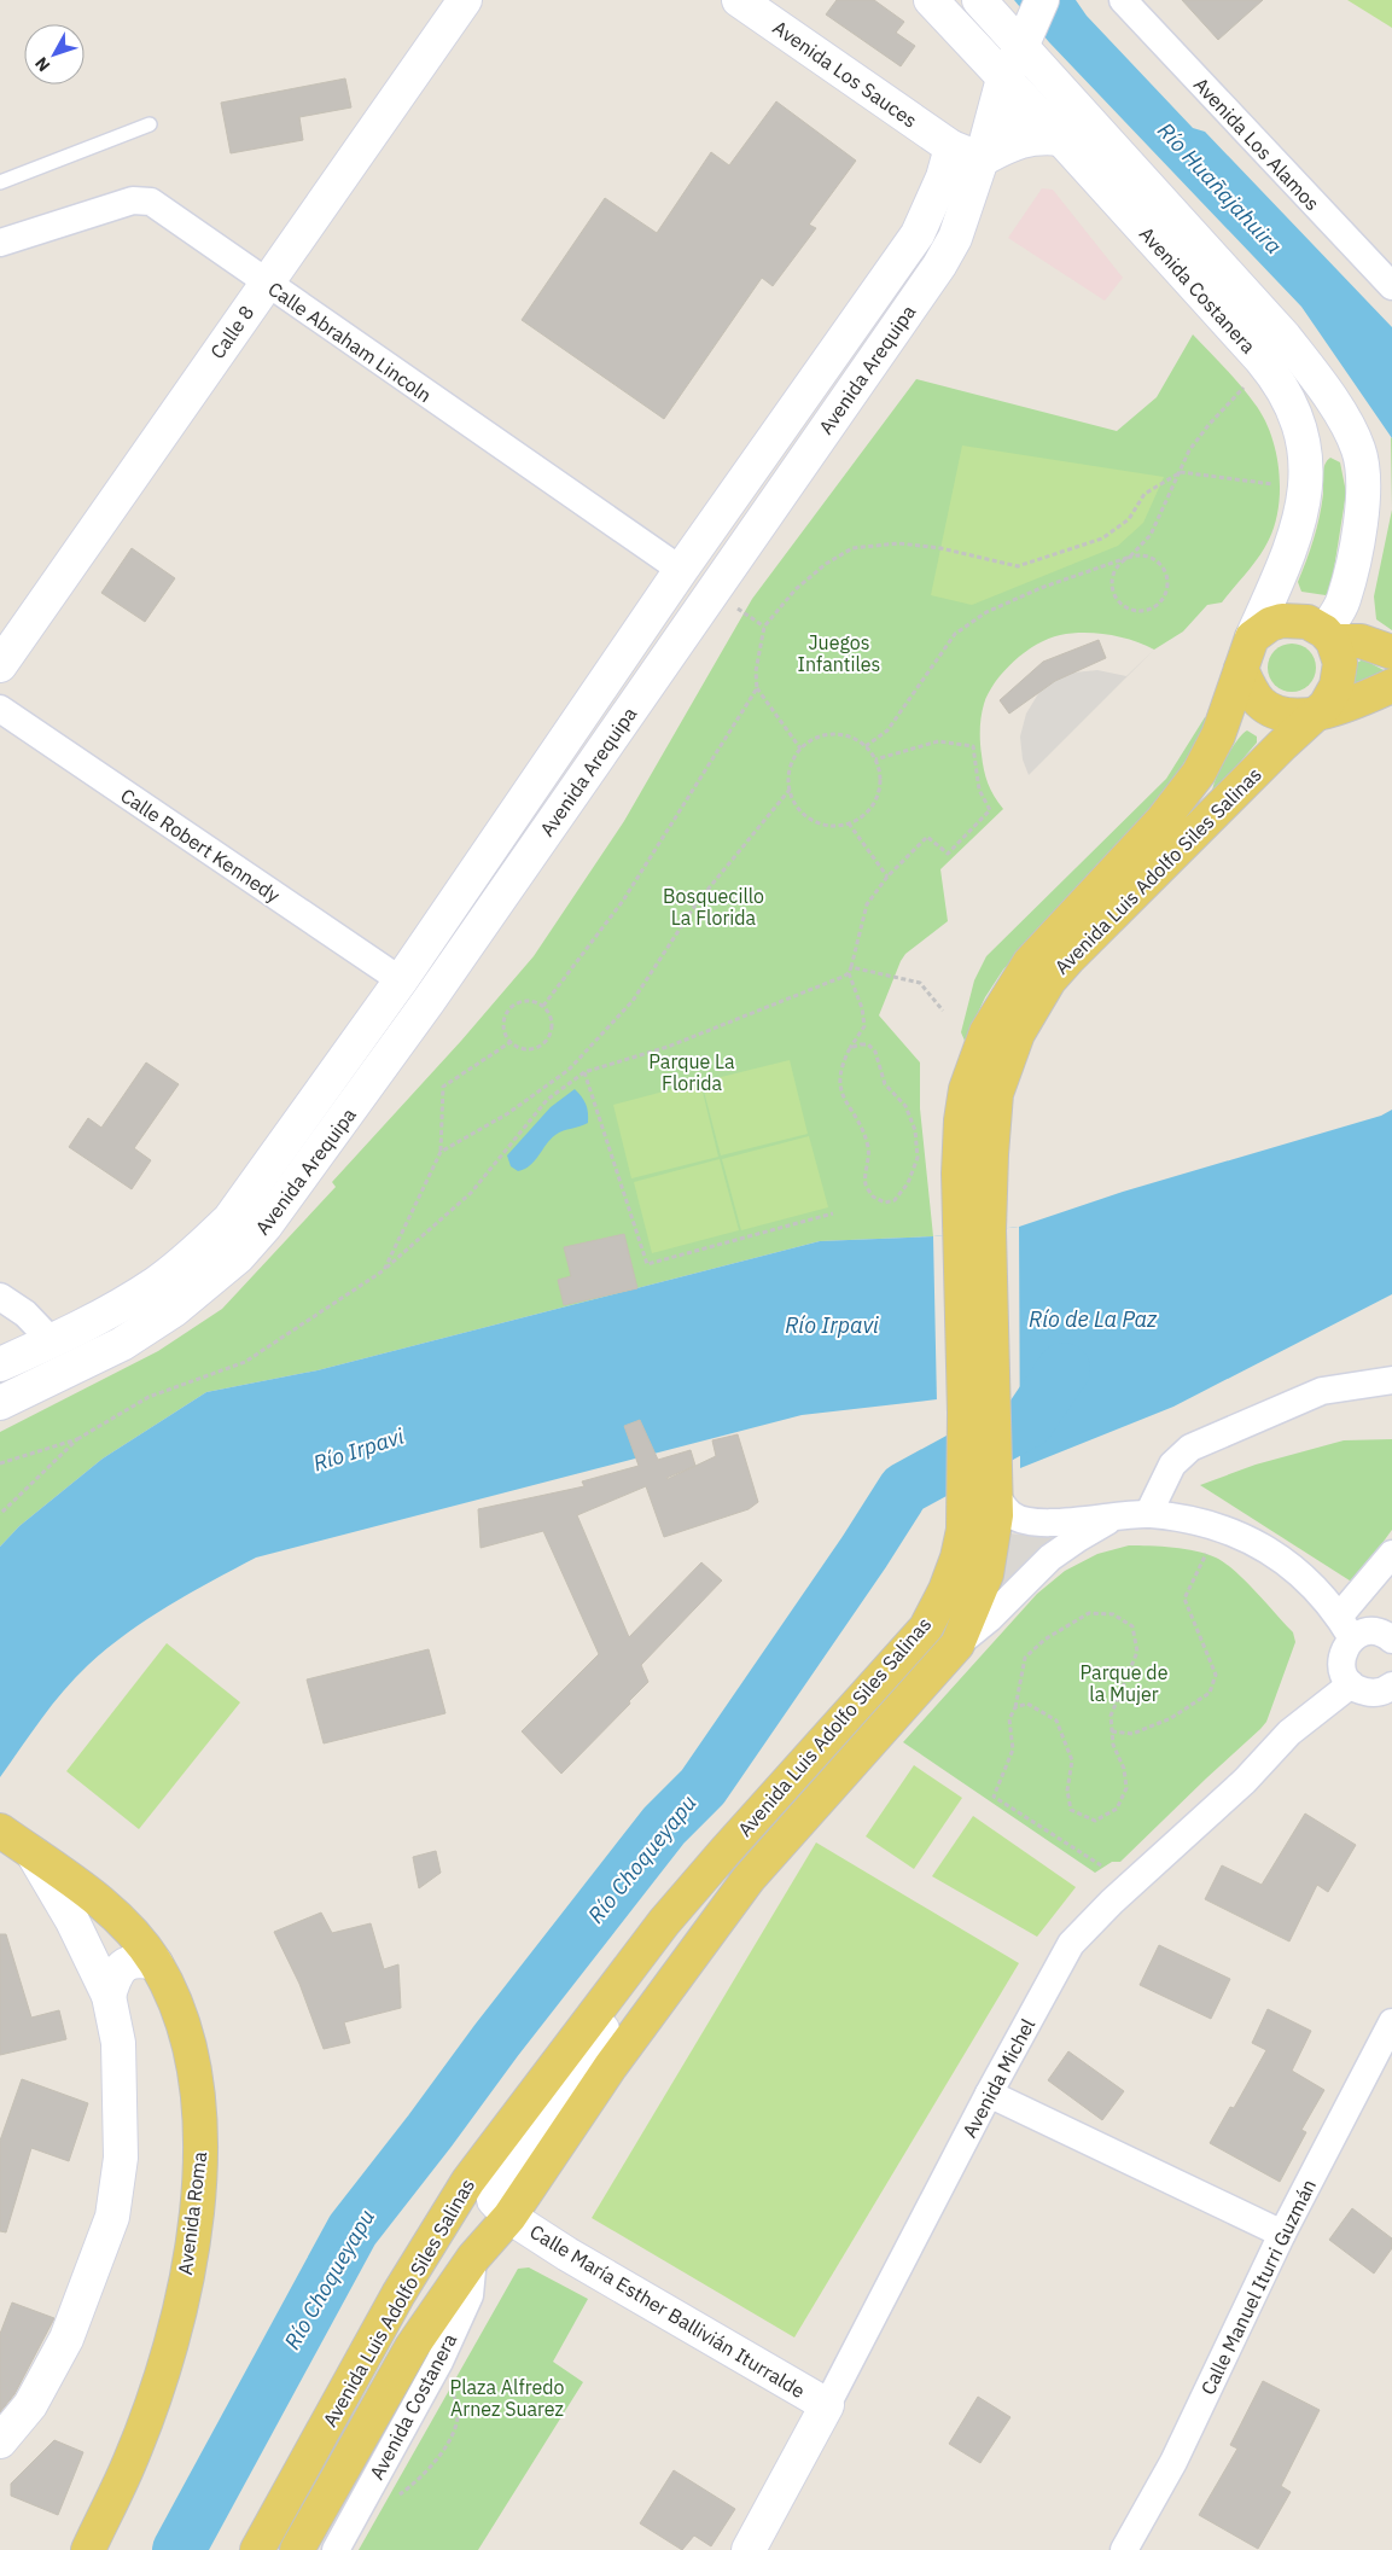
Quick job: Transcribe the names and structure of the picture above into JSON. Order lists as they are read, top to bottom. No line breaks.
{"streets":{"main road":["Avenida Los Sauces","Avenida Costanera","Calle 8","Avenida Arequipa","Avenida Luis Adolfo Siles Salinas","Avenida Michel","Avenida Roma","Calle María Esther Ballivián Iturralde"],"street":["Avenida Los Alamos","Calle Abraham Lincoln","Calle Robert Kennedy","Calle Manuel Iturri Guzmán"]},"crossings":[["Avenida Los Sauces","Avenida Arequipa"],["Avenida Costanera","Avenida Arequipa"],["Avenida Costanera","Avenida Luis Adolfo Siles Salinas"],["Calle 8","Calle Abraham Lincoln"],["Calle Abraham Lincoln","Avenida Arequipa"],["Avenida Arequipa","Calle Robert Kennedy"],["Avenida Luis Adolfo Siles Salinas","Calle María Esther Ballivián Iturralde"],["Avenida Michel","Calle María Esther Ballivián Iturralde"]],"water":["Río Huañajahuira","Río de La Paz","Río Irpavi","Río Choqueyapu"],"parks":["Juegos Infantiles","Bosquecillo La Florida","Parque La Florida","Parque de la Mujer","Plaza Alfredo Arnez Suarez"],"north":"bottom left"}
